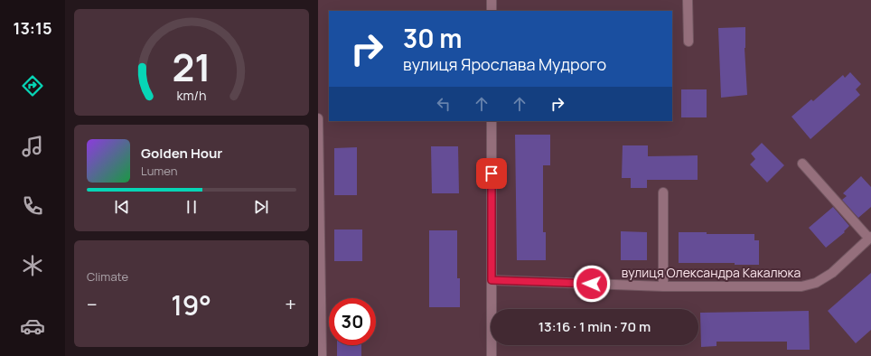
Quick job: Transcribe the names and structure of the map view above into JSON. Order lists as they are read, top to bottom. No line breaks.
{"streets":{"street":["вулиця Олександра Какалюка"]},"page":{"tabs":"13:15","turn":["30 m","вулиця Ярослава Мудрого"],"song":["Golden Hour","Lumen"],"tile":"Climate","heat":["−","19°","+"],"limit":"30","trip":"13:16 · 1 min · 70 m","gauge":["21","km/h"]}}
